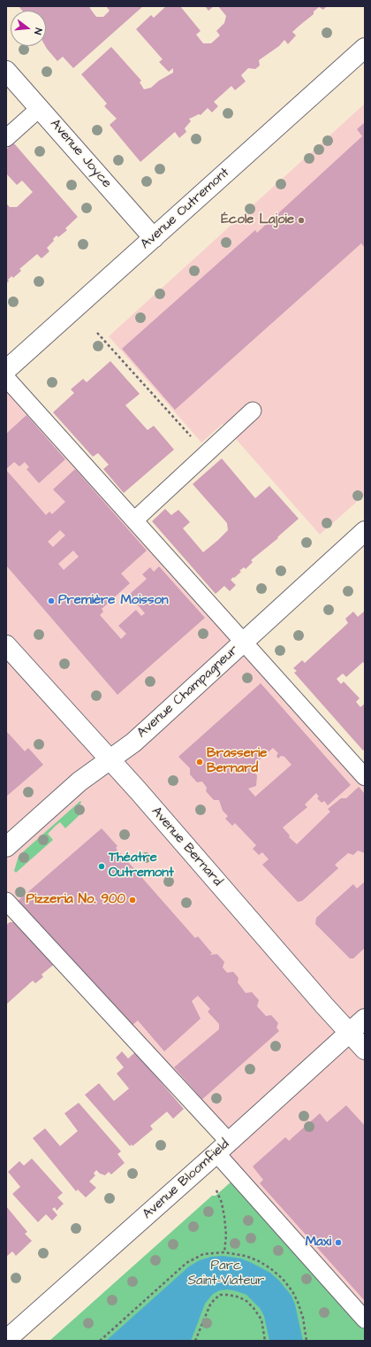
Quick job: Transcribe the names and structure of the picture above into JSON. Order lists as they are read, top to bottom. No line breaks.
{"streets":{"street":["Avenue Joyce","Avenue Outremont","Avenue Champagneur","Avenue Bernard","Avenue Bloomfield"]},"crossings":[["Avenue Joyce","Avenue Outremont"],["Avenue Champagneur","Avenue Bernard"],["Avenue Bernard","Avenue Bloomfield"]],"parks":["Parc Saint-Viateur"],"places":["École Lajoie","Première Moisson","Brasserie Bernard","Théatre Outremont","Pizzeria No. 900","Maxi"],"north":"right"}
